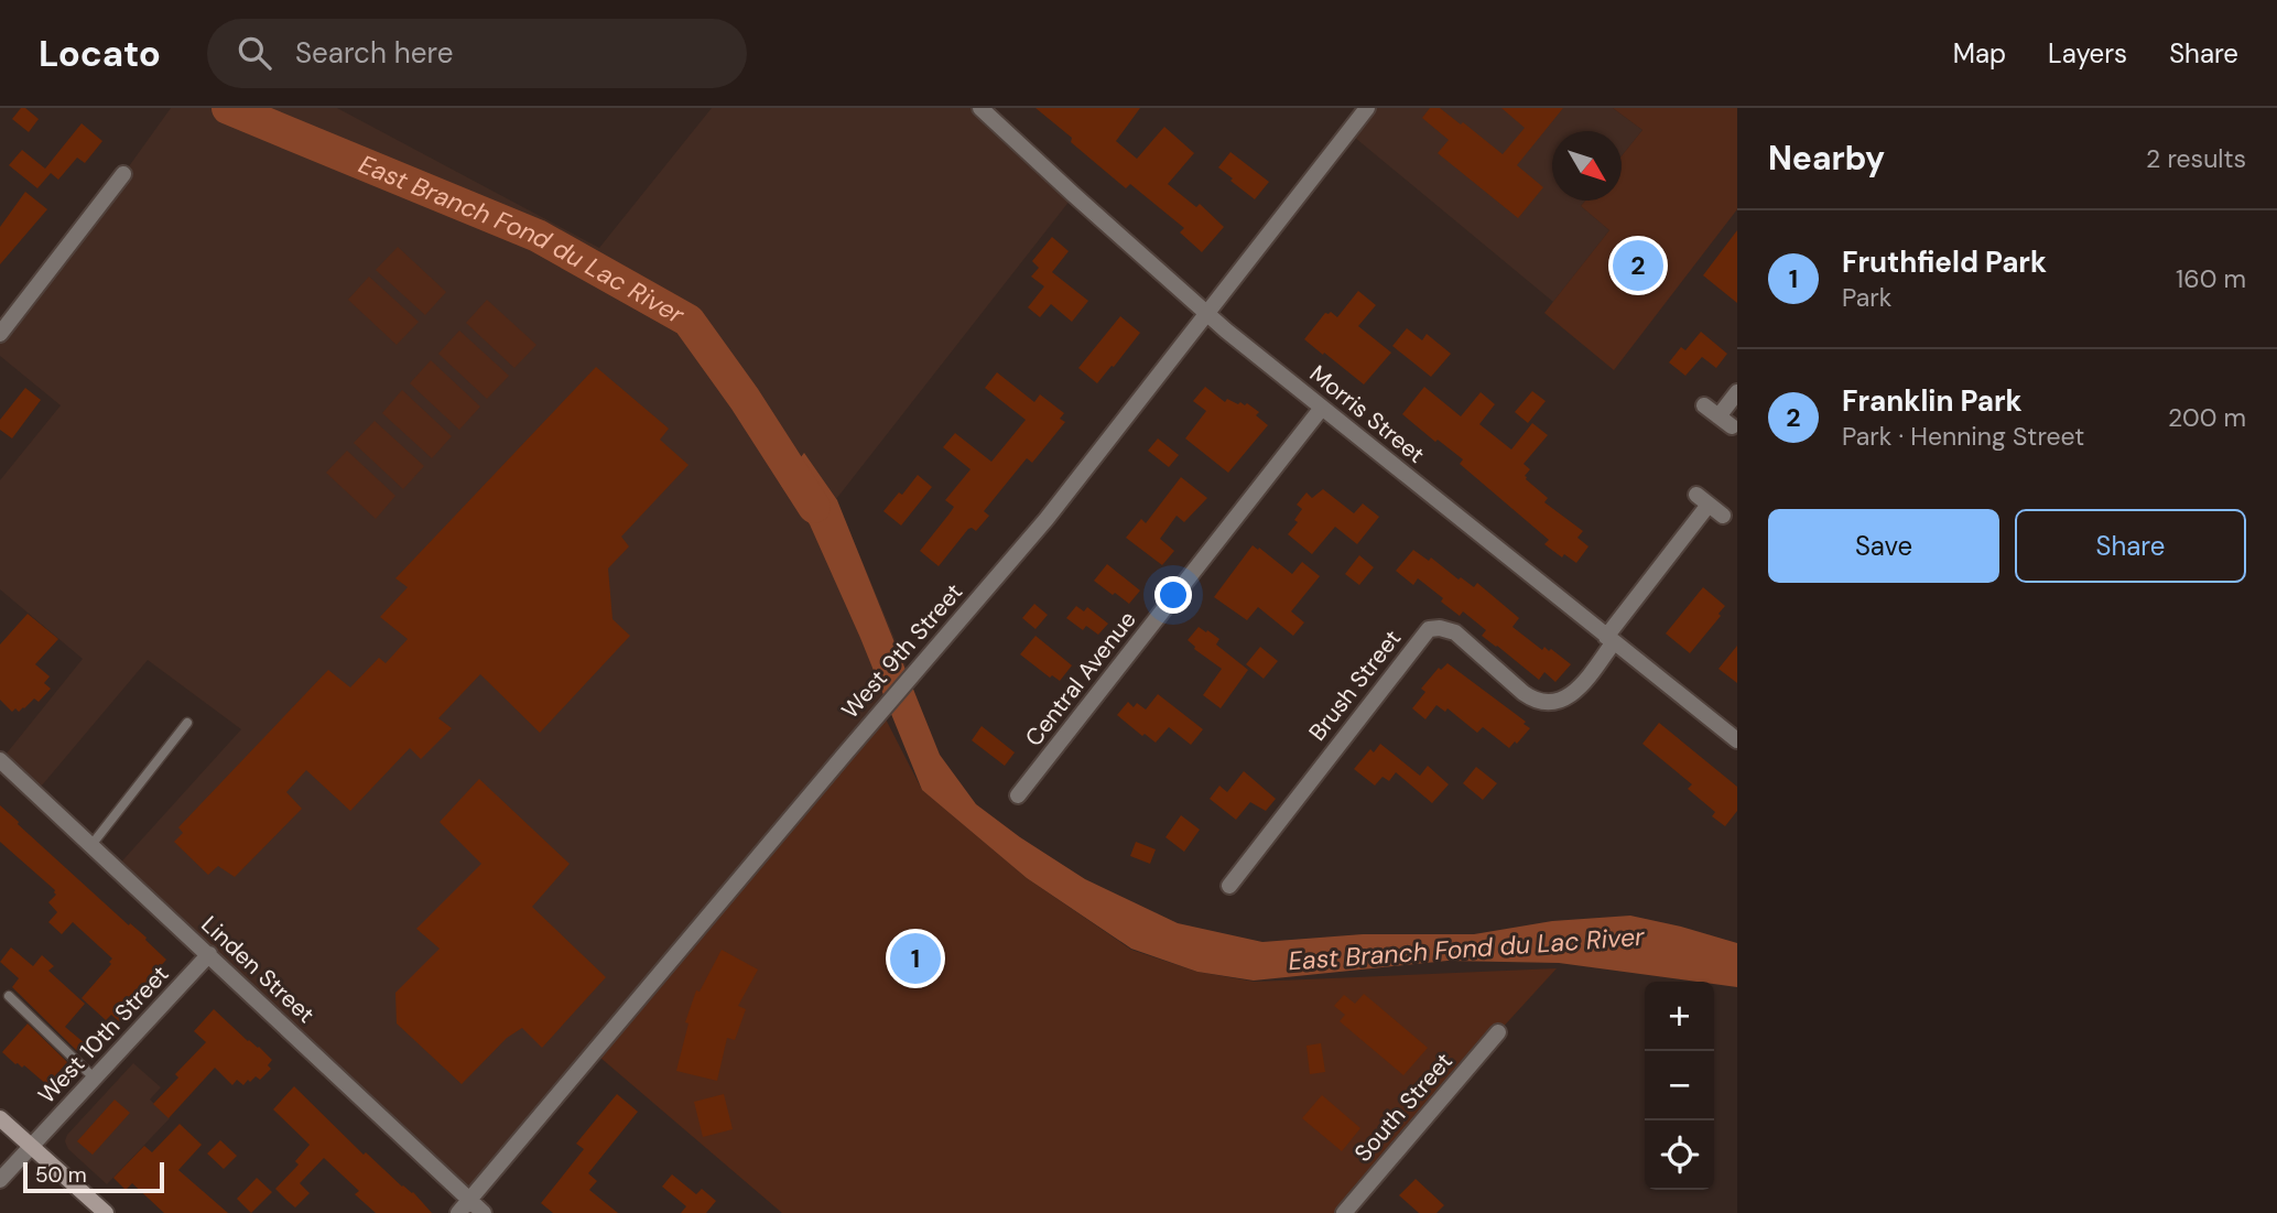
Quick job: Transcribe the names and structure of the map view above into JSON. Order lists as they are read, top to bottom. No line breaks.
{"streets":{"street":["Morris Street","West 9th Street","Central Avenue","Brush Street","Linden Street","West 10th Street","South Street"]},"crossings":[["Morris Street","West 9th Street"],["Morris Street","Central Avenue"],["Morris Street","Brush Street"],["West 9th Street","Linden Street"],["Linden Street","West 10th Street"]],"water":["East Branch Fond du Lac River"],"scale_bar":"50 m","north":"bottom right","page":{"header":"Locato","search":"Search here","nav":["Map","Layers","Share"],"heading":["Nearby","2 results"],"list":[{"mark":"1","name":"Fruthfield Park","note":"Park","value":"160 m"},{"mark":"2","name":"Franklin Park","note":"Park · Henning Street","value":"200 m"}],"pins":["2","1"],"buttons":["Save","Share"],"map_buttons":["+","−"],"scale":"50 m"}}
